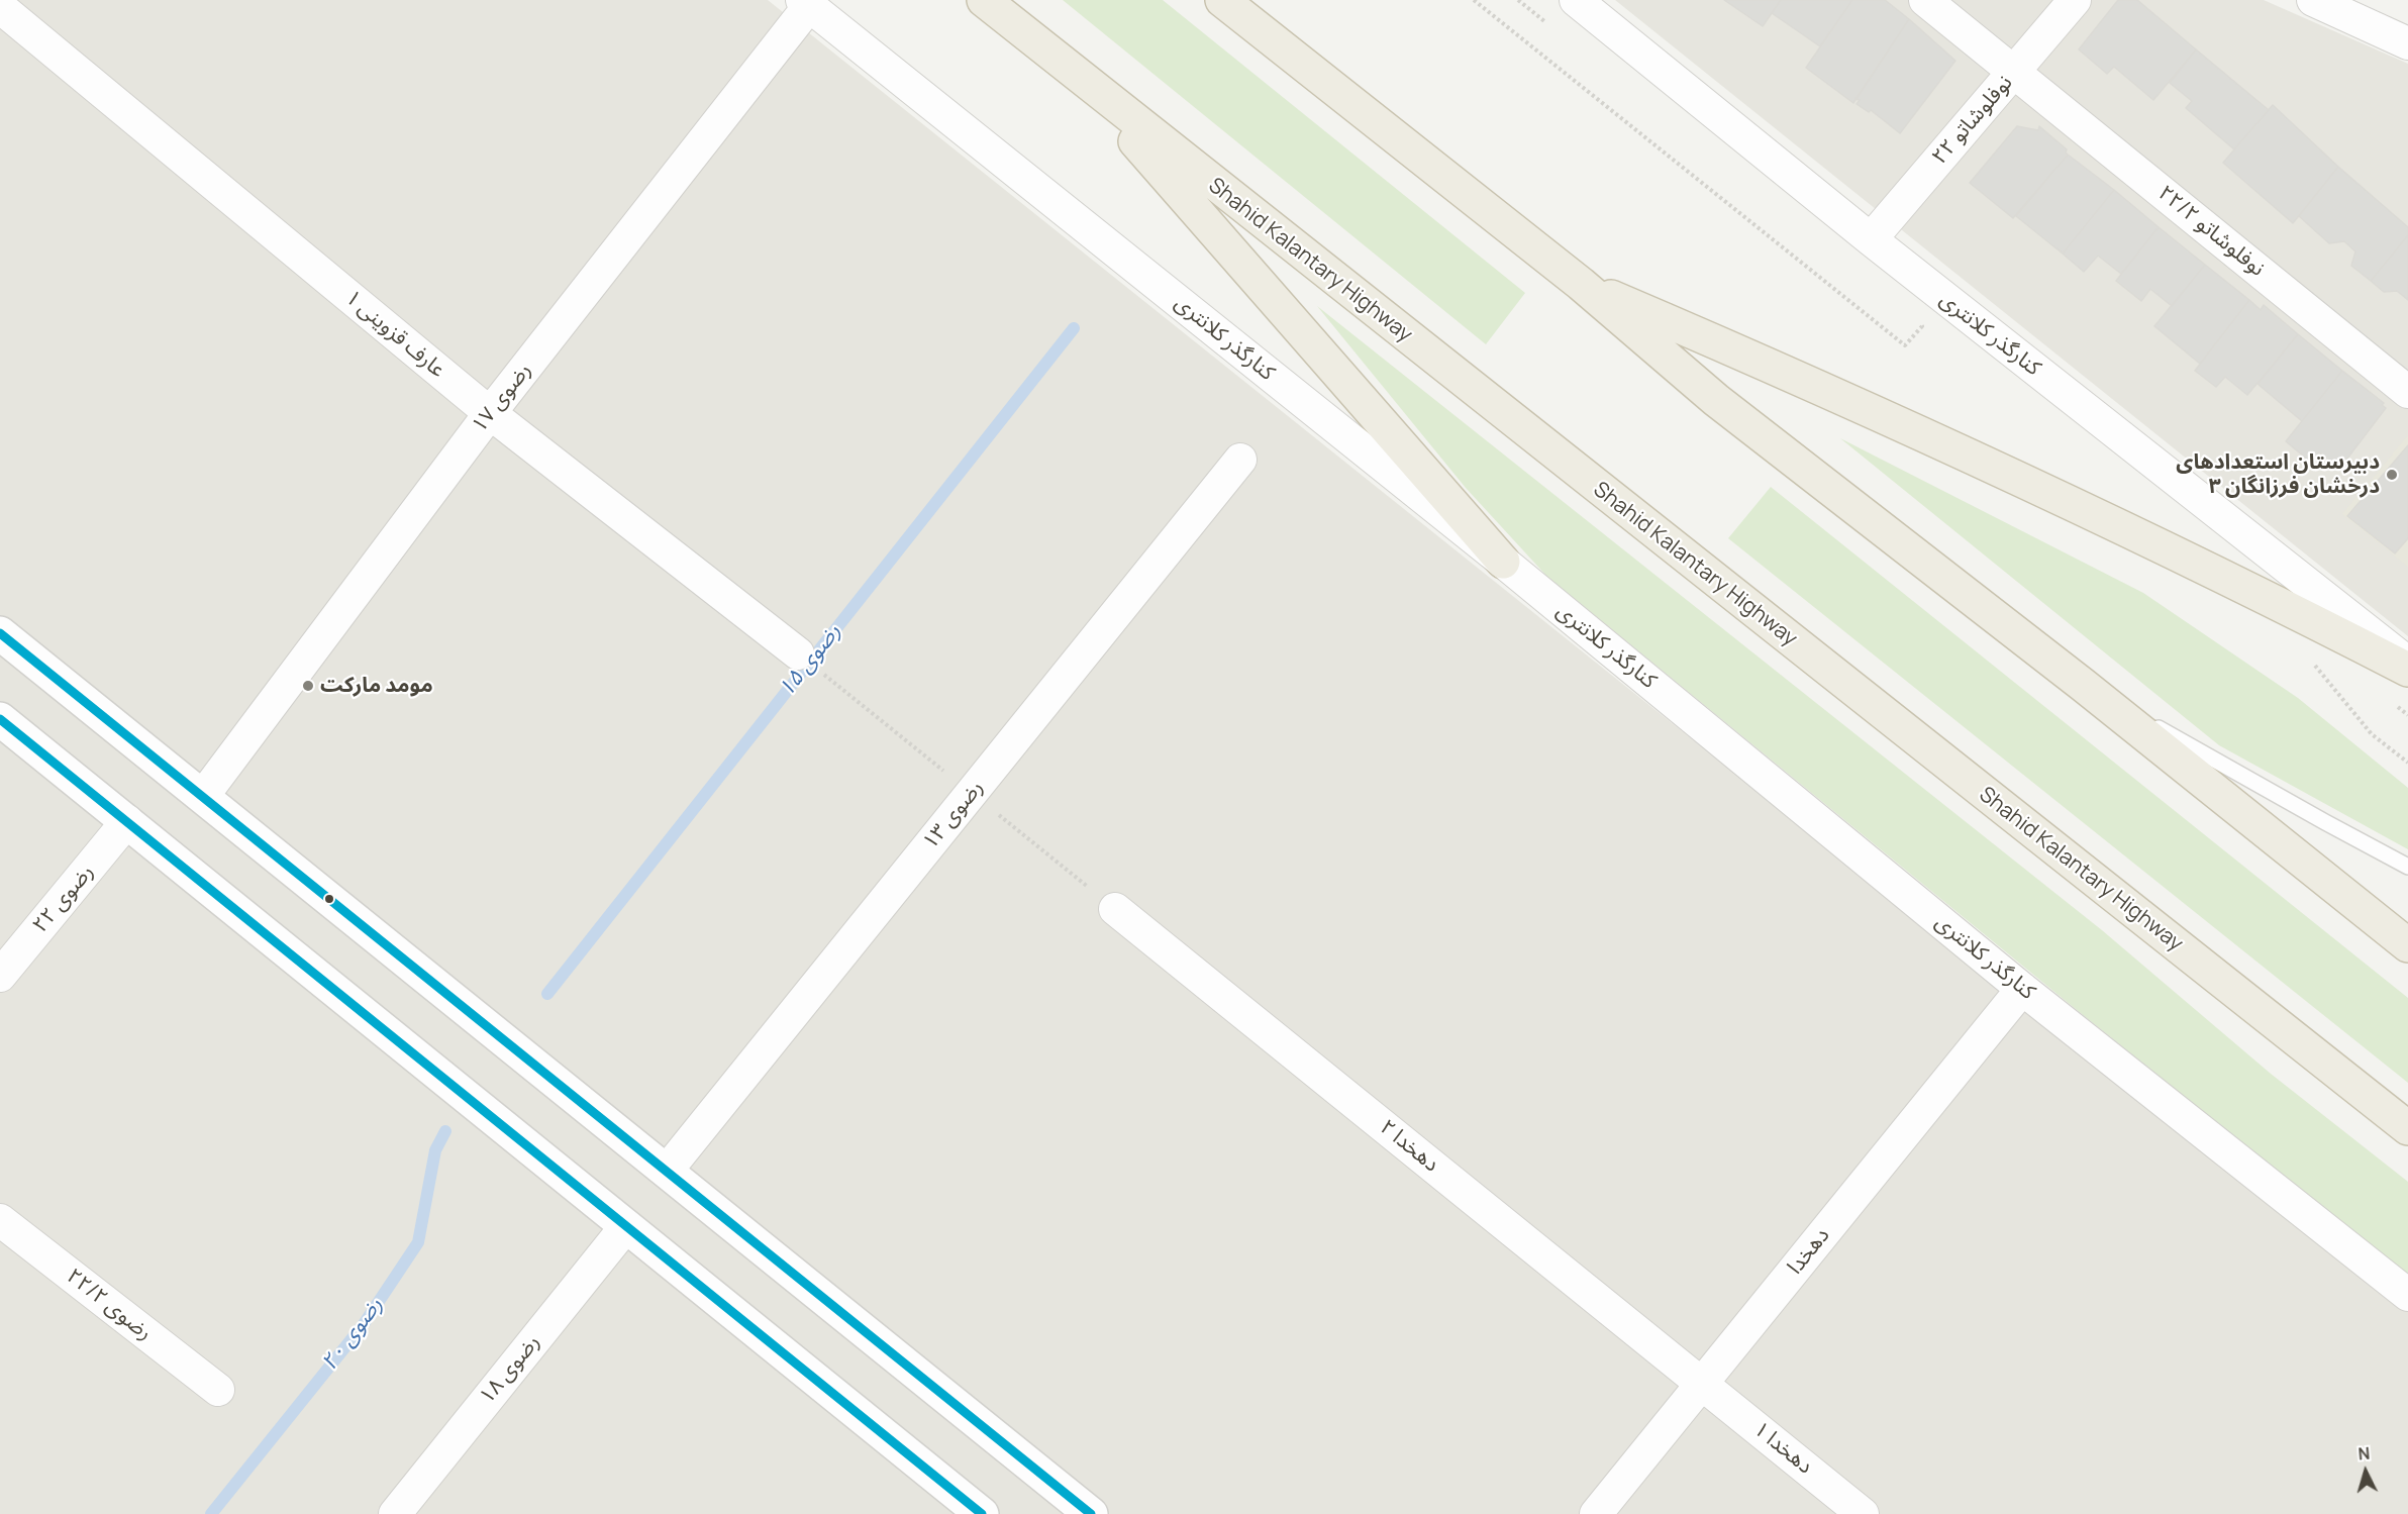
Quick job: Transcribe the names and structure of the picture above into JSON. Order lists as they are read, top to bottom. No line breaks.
{"streets":{"highway":["Shahid Kalantary Highway"],"street":["نوفلوشاتو ۲۲","نوفلوشاتو ۲۲/۲","عارف قزوینی ۱","کنارگذر کلانتری","رضوی ۱۷","رضوی ۱۳","رضوی ۲۲","دهخدا ۲","دهخدا","رضوی ۲۲/۲","رضوی ۱۸","دهخدا ۱"]},"crossings":[["نوفلوشاتو ۲۲","نوفلوشاتو ۲۲/۲"],["نوفلوشاتو ۲۲","کنارگذر کلانتری"],["عارف قزوینی ۱","رضوی ۱۷"],["کنارگذر کلانتری","رضوی ۱۷"],["کنارگذر کلانتری","دهخدا"],["دهخدا ۲","دهخدا"],["دهخدا ۲","دهخدا ۱"],["دهخدا","دهخدا ۱"]],"water":["رضوی ۱۵","رضوی ۲۰"],"places":["دبیرستان استعدادهای درخشان فرزانگان ۳","مومد مارکت"],"north":"top"}
